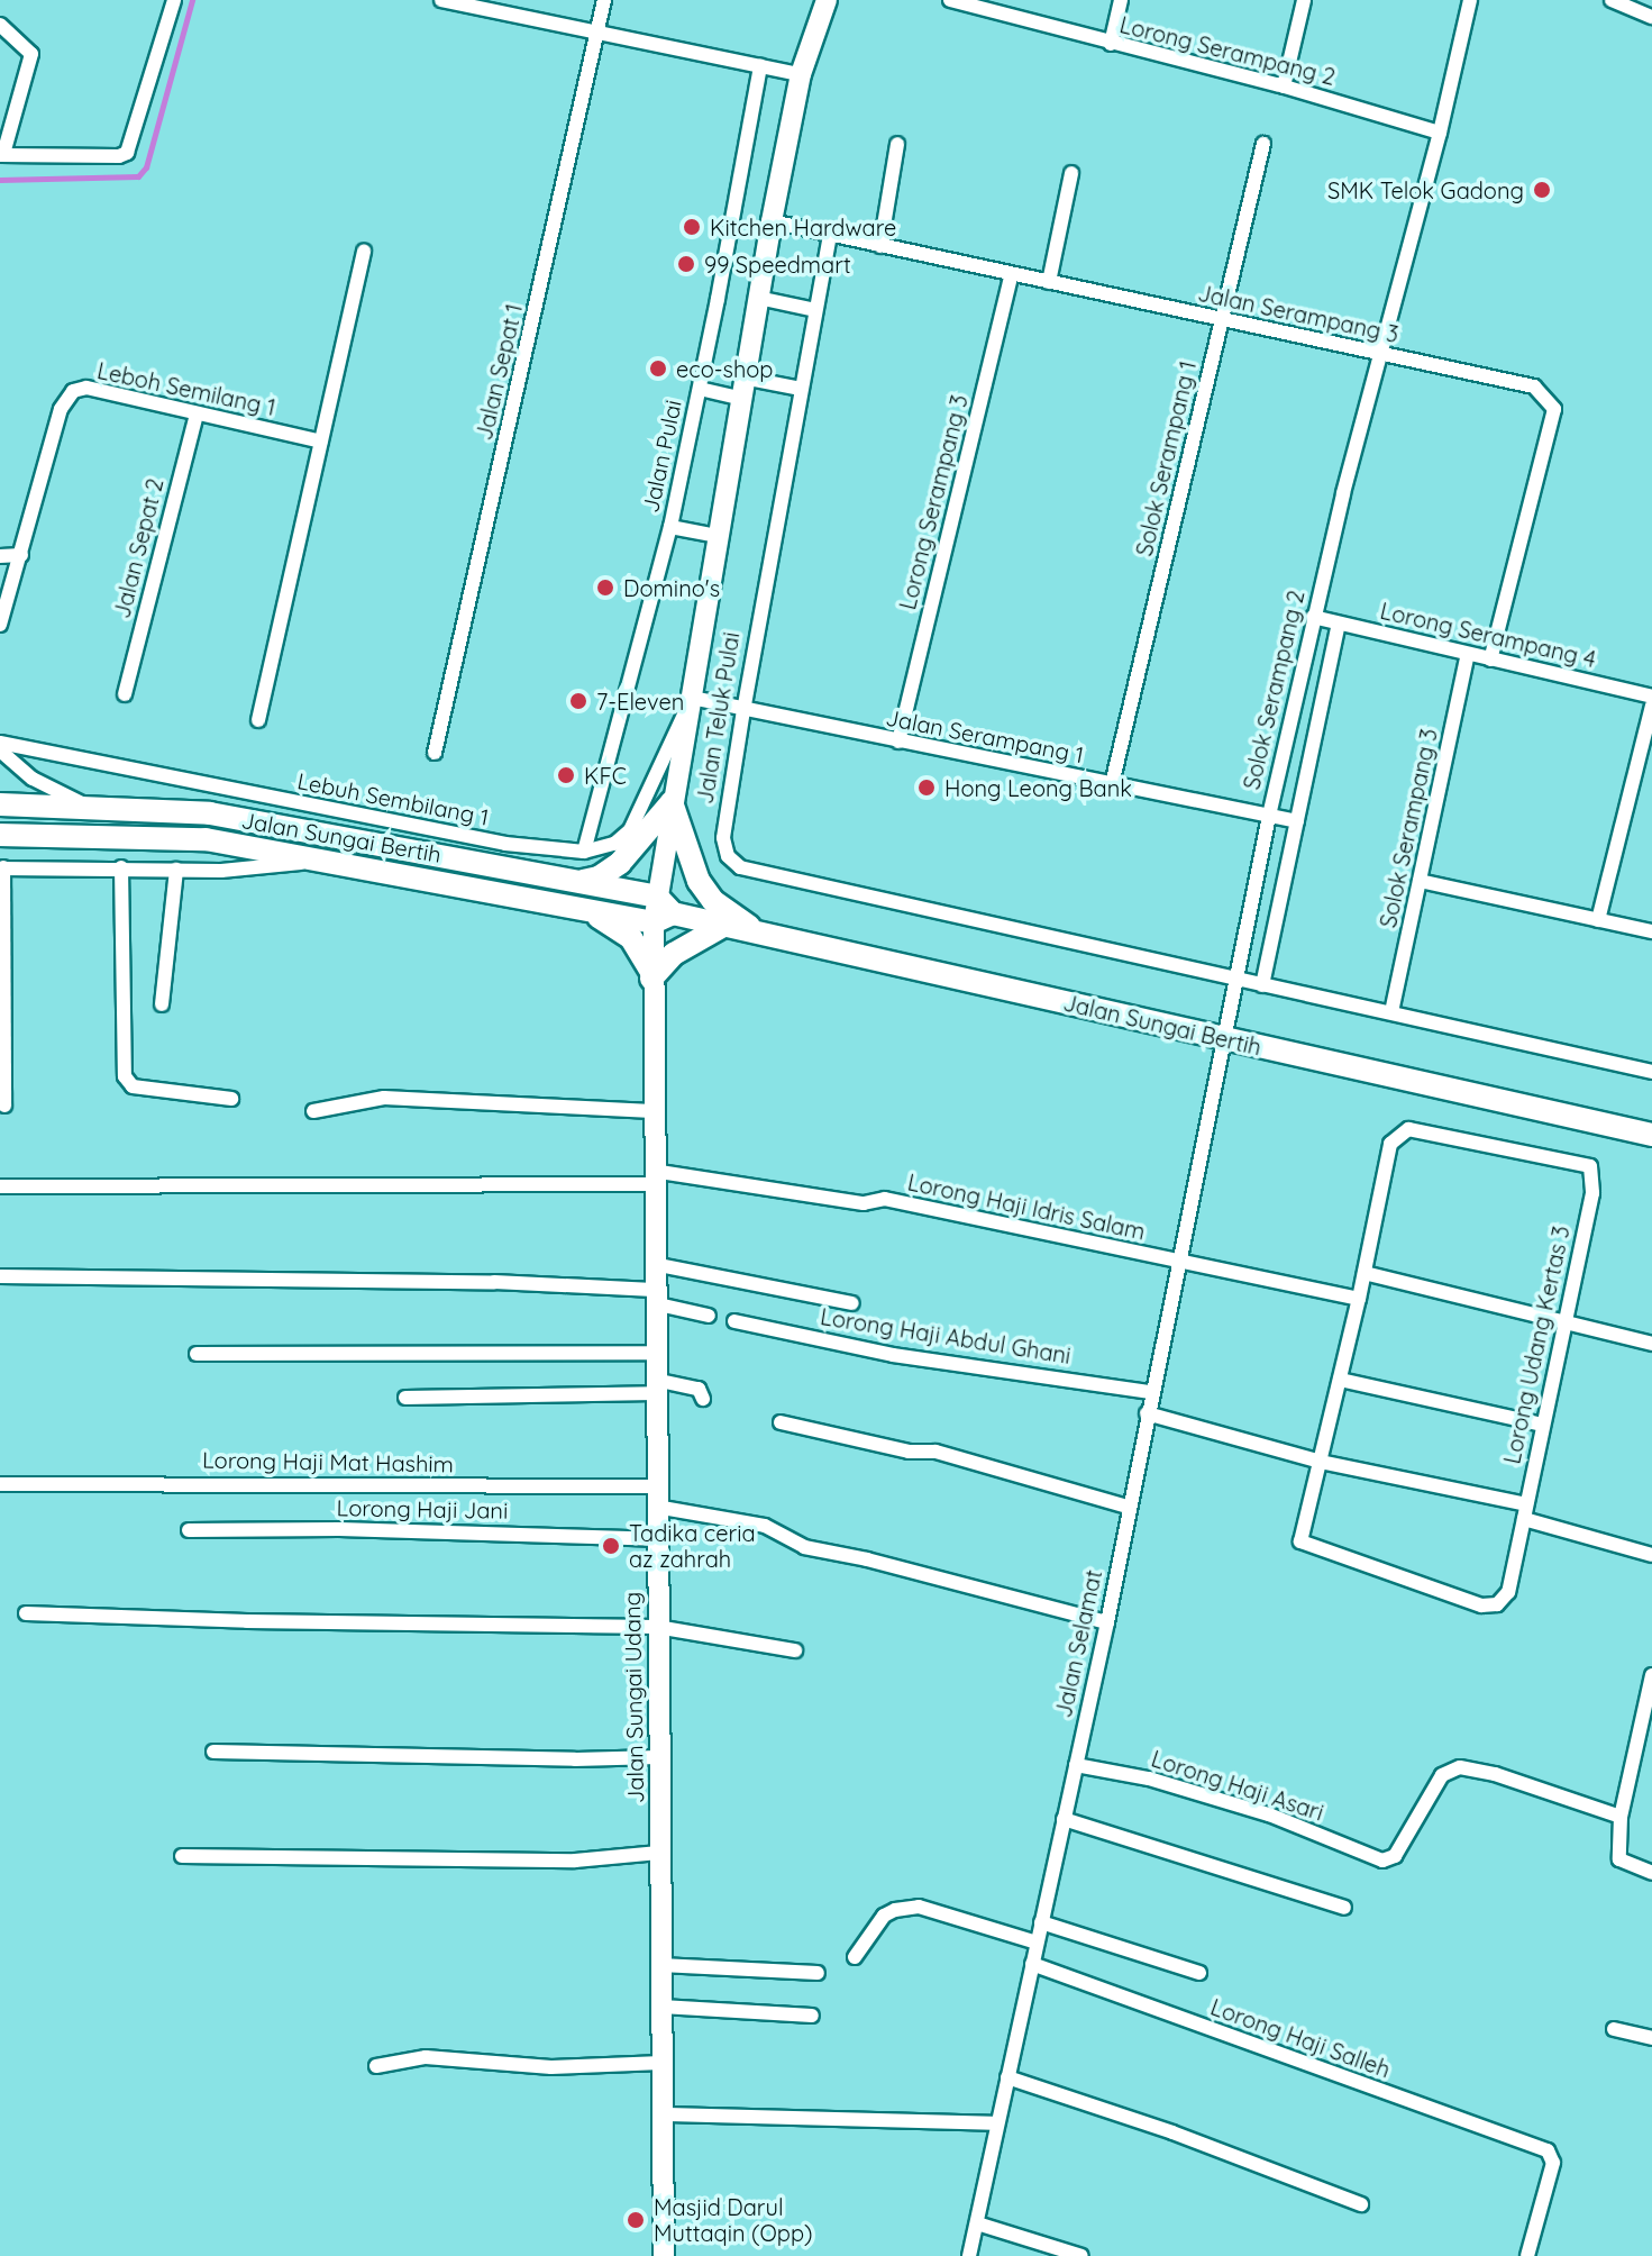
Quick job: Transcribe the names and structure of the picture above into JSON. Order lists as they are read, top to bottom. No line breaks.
{"streets":{"main road":["Jalan Sungai Bertih"],"street":["Lorong Serampang 2","Jalan Serampang 3","Jalan Sepat 1","Leboh Semilang 1","Jalan Pulai","Solok Serampang 1","Lorong Serampang 3","Jalan Sepat 2","Lorong Serampang 4","Solok Serampang 2","Jalan Teluk Pulai","Jalan Serampang 1","Lebuh Sembilang 1","Solok Serampang 3","Lorong Haji Idris Salam","Lorong Haji Abdul Ghani","Lorong Udang Kertas 3","Lorong Haji Mat Hashim","Lorong Haji Jani","Jalan Selamat","Jalan Sungai Udang","Lorong Haji Asari","Lorong Haji Salleh"]},"crossings":[["Lorong Serampang 2","Solok Serampang 2"],["Jalan Serampang 3","Solok Serampang 1"],["Jalan Serampang 3","Lorong Serampang 3"],["Jalan Serampang 3","Lorong Serampang 4"],["Jalan Serampang 3","Solok Serampang 2"],["Jalan Serampang 3","Jalan Teluk Pulai"],["Leboh Semilang 1","Jalan Sepat 2"],["Jalan Pulai","Lebuh Sembilang 1"],["Solok Serampang 1","Jalan Serampang 1"],["Lorong Serampang 3","Jalan Serampang 1"],["Lorong Serampang 4","Solok Serampang 2"],["Lorong Serampang 4","Solok Serampang 3"],["Solok Serampang 2","Jalan Teluk Pulai"],["Solok Serampang 2","Jalan Serampang 1"],["Solok Serampang 2","Jalan Sungai Bertih"],["Solok Serampang 2","Jalan Selamat"],["Jalan Teluk Pulai","Jalan Serampang 1"],["Jalan Teluk Pulai","Lebuh Sembilang 1"],["Jalan Teluk Pulai","Jalan Sungai Bertih"],["Jalan Teluk Pulai","Jalan Sungai Udang"],["Jalan Serampang 1","Lebuh Sembilang 1"],["Jalan Sungai Bertih","Jalan Selamat"],["Jalan Sungai Bertih","Jalan Sungai Udang"],["Lorong Haji Idris Salam","Jalan Selamat"],["Lorong Haji Idris Salam","Jalan Sungai Udang"],["Lorong Haji Abdul Ghani","Jalan Selamat"],["Lorong Haji Mat Hashim","Jalan Selamat"],["Lorong Haji Mat Hashim","Jalan Sungai Udang"],["Lorong Haji Jani","Jalan Sungai Udang"],["Jalan Selamat","Lorong Haji Asari"],["Jalan Selamat","Lorong Haji Salleh"]],"places":["SMK Telok Gadong","Kitchen Hardware","99 Speedmart","eco-shop","Domino's","7-Eleven","KFC","Hong Leong Bank","Tadika ceria az zahrah","Masjid Darul Muttaqin (Opp)"]}
